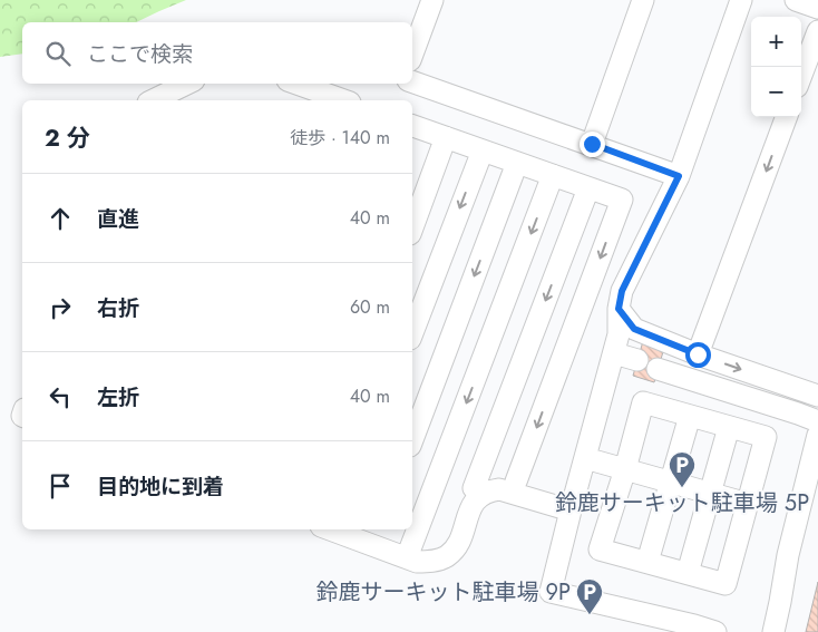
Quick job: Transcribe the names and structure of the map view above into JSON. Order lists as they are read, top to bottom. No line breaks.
{"places":{"parking":["鈴鹿サーキット駐車場 5P","鈴鹿サーキット駐車場 9P"]},"page":{"map_buttons":["+","−"],"search":"ここで検索","heading":["2 分","徒歩 · 140 m"],"list":[["直進","40 m"],["右折","60 m"],["左折","40 m"],"目的地に到着"]}}
